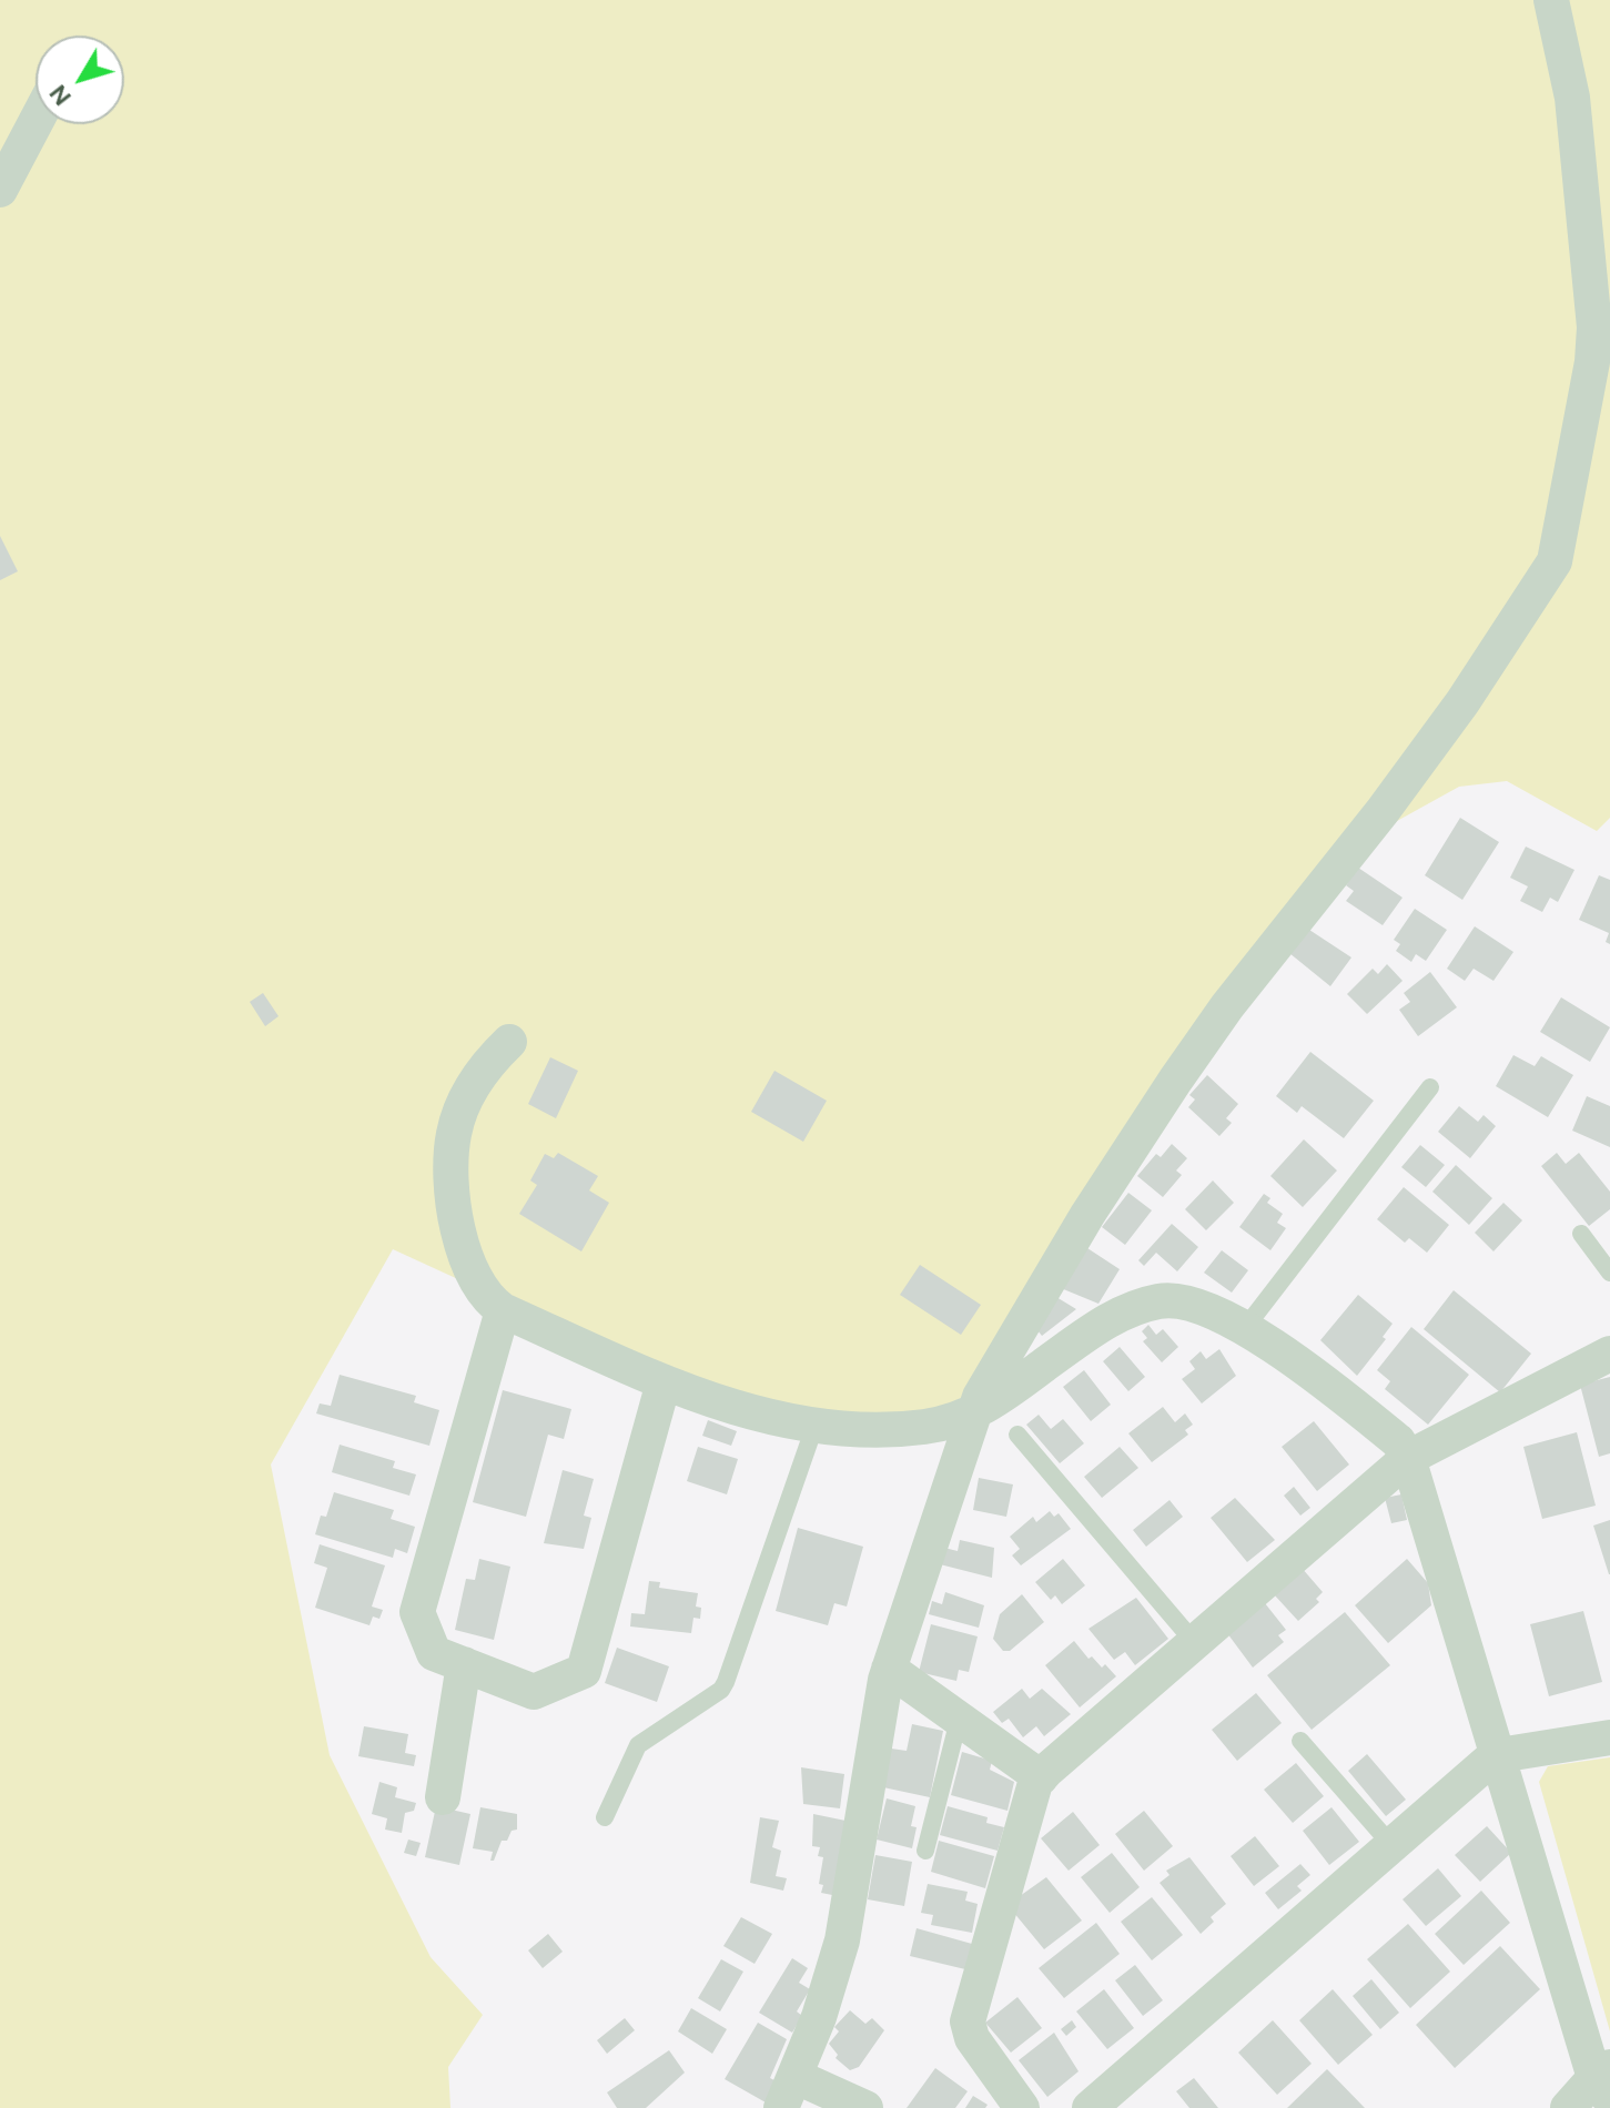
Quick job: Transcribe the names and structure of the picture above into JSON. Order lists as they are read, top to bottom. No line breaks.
{"north":"bottom left"}
